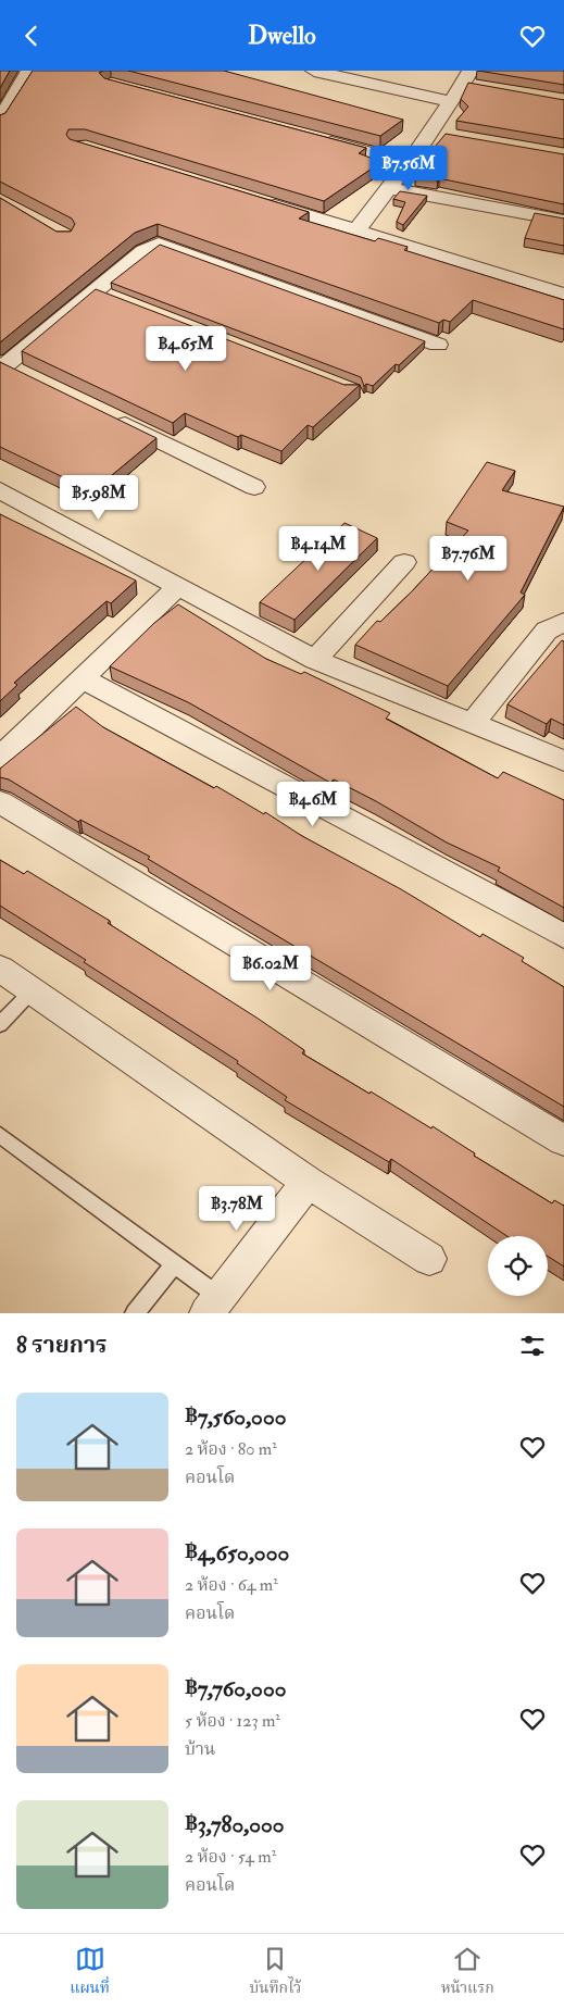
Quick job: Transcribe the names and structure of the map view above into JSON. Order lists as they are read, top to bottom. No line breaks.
{"page":{"header":"Dwello","price":["฿7.56M","฿4.65M","฿5.98M","฿4.14M","฿7.76M","฿4.6M","฿6.02M","฿3.78M"],"heading":"8 รายการ","list":[{"name":"฿7,560,000","note":"2 ห้อง · 80 m² · คอนโด"},{"name":"฿4,650,000","note":"2 ห้อง · 64 m² · คอนโด"},{"name":"฿7,760,000","note":"5 ห้อง · 123 m² · บ้าน"},{"name":"฿3,780,000","note":"2 ห้อง · 54 m² · คอนโด"}],"tabs":["แผนที่","บันทึกไว้","หน้าแรก"]}}
